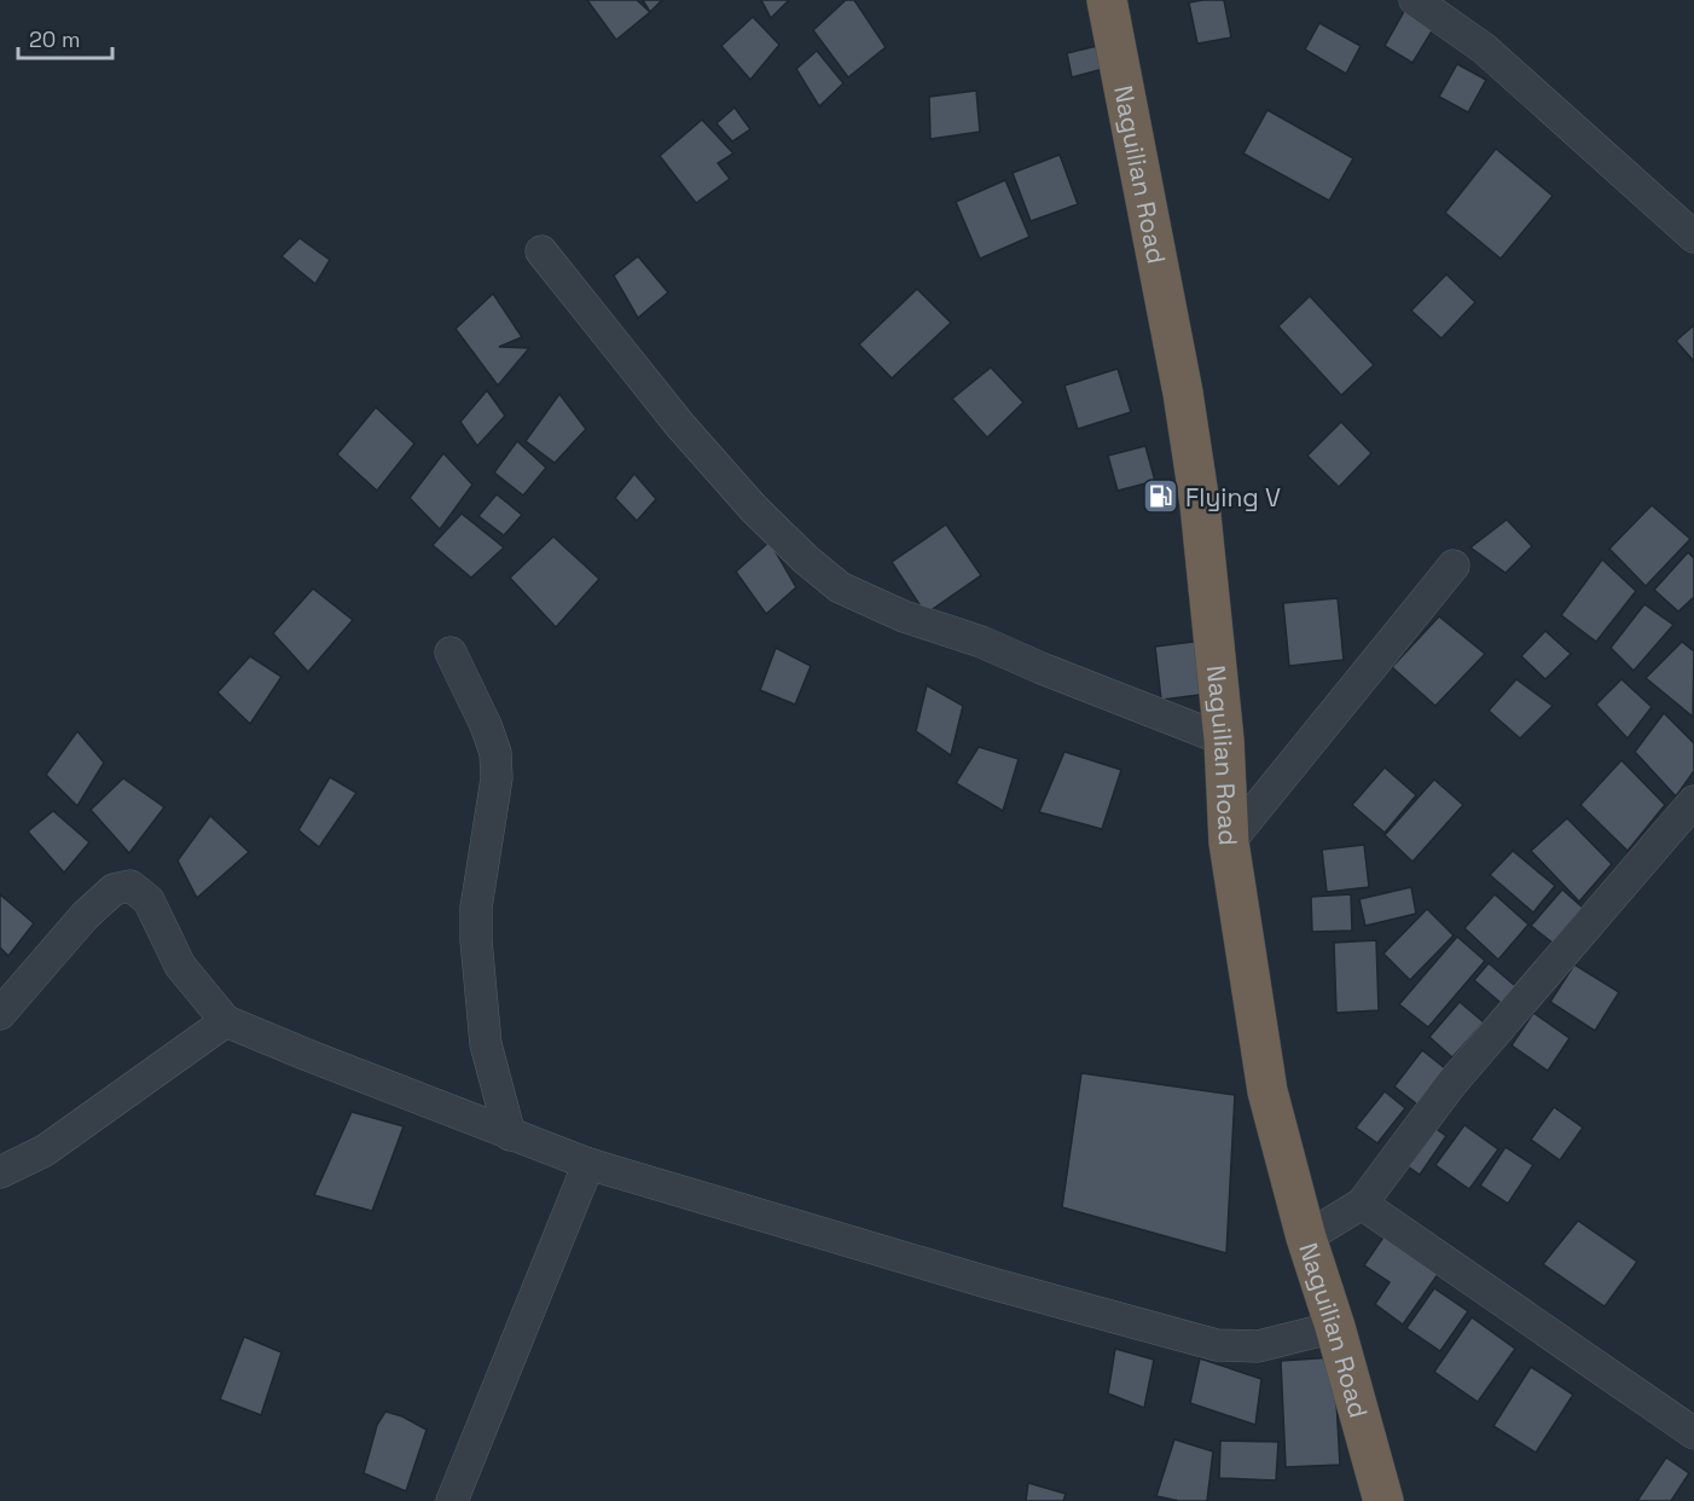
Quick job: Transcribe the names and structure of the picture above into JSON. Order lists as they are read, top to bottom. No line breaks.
{"streets":{"highway":["Naguilian Road"]},"places":{"fuel station":["Flying V"]},"scale_bar":"20 m"}
